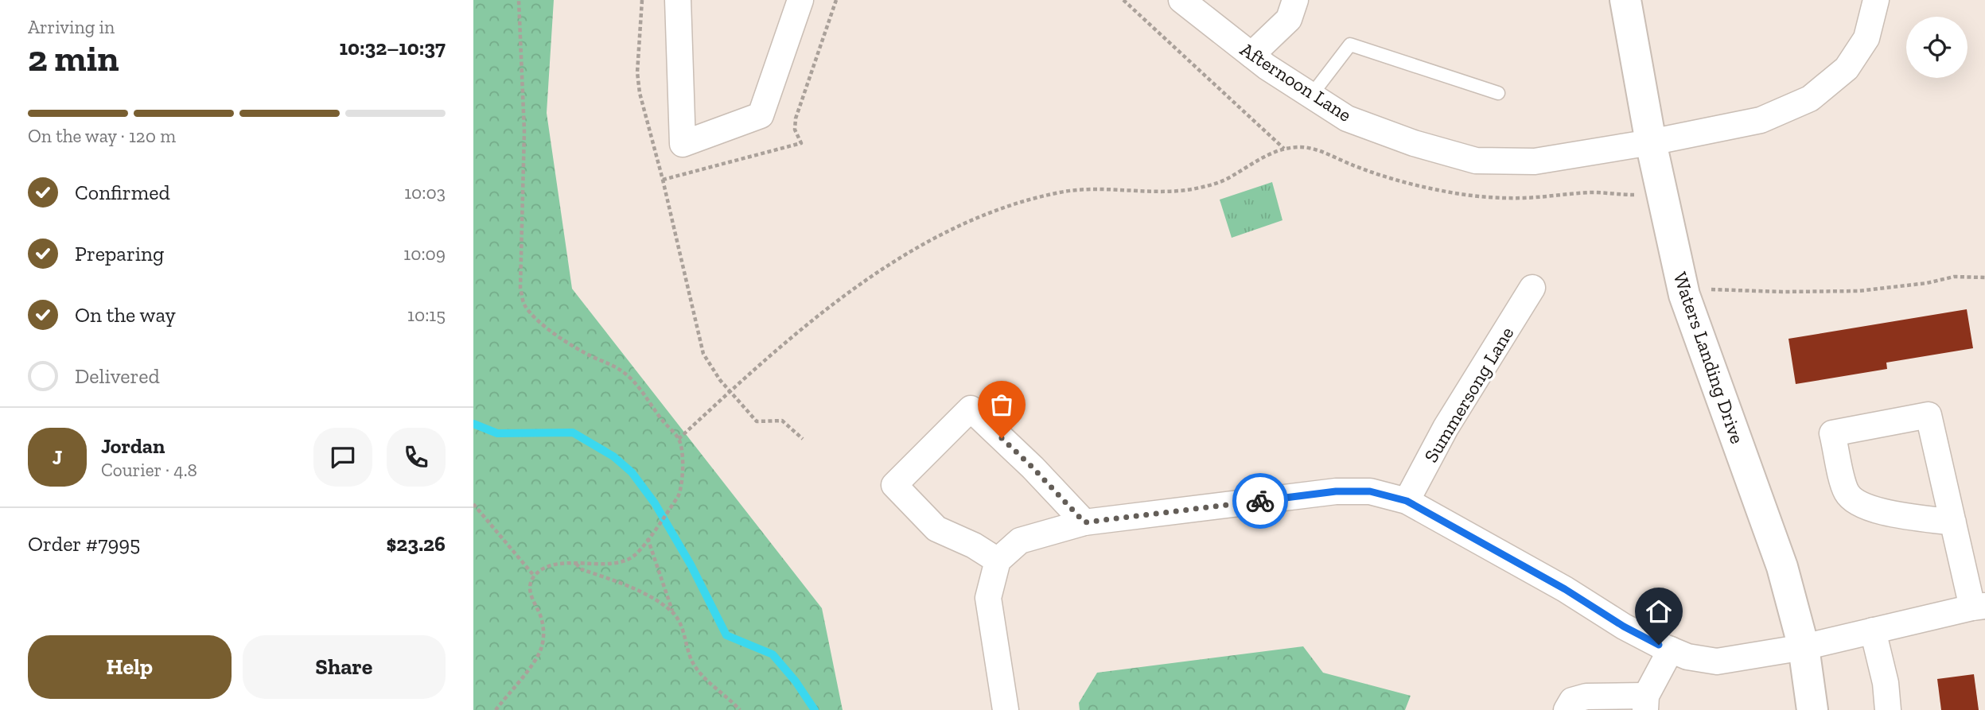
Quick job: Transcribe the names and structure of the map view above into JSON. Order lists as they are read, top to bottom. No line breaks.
{"streets":{"street":["Afternoon Lane","Waters Landing Drive","Summersong Lane"]},"crossings":[["Afternoon Lane","Waters Landing Drive"]],"page":{"heading":["2 min","Arriving in","10:32–10:37"],"panel":["Jordan","Courier · 4.8","Order #7995","$23.26"],"bar":"On the way · 120 m","list":[["Confirmed","10:03"],["Preparing","10:09"],["On the way","10:15"],"Delivered"],"round":"J","buttons":["Help","Share"]}}
